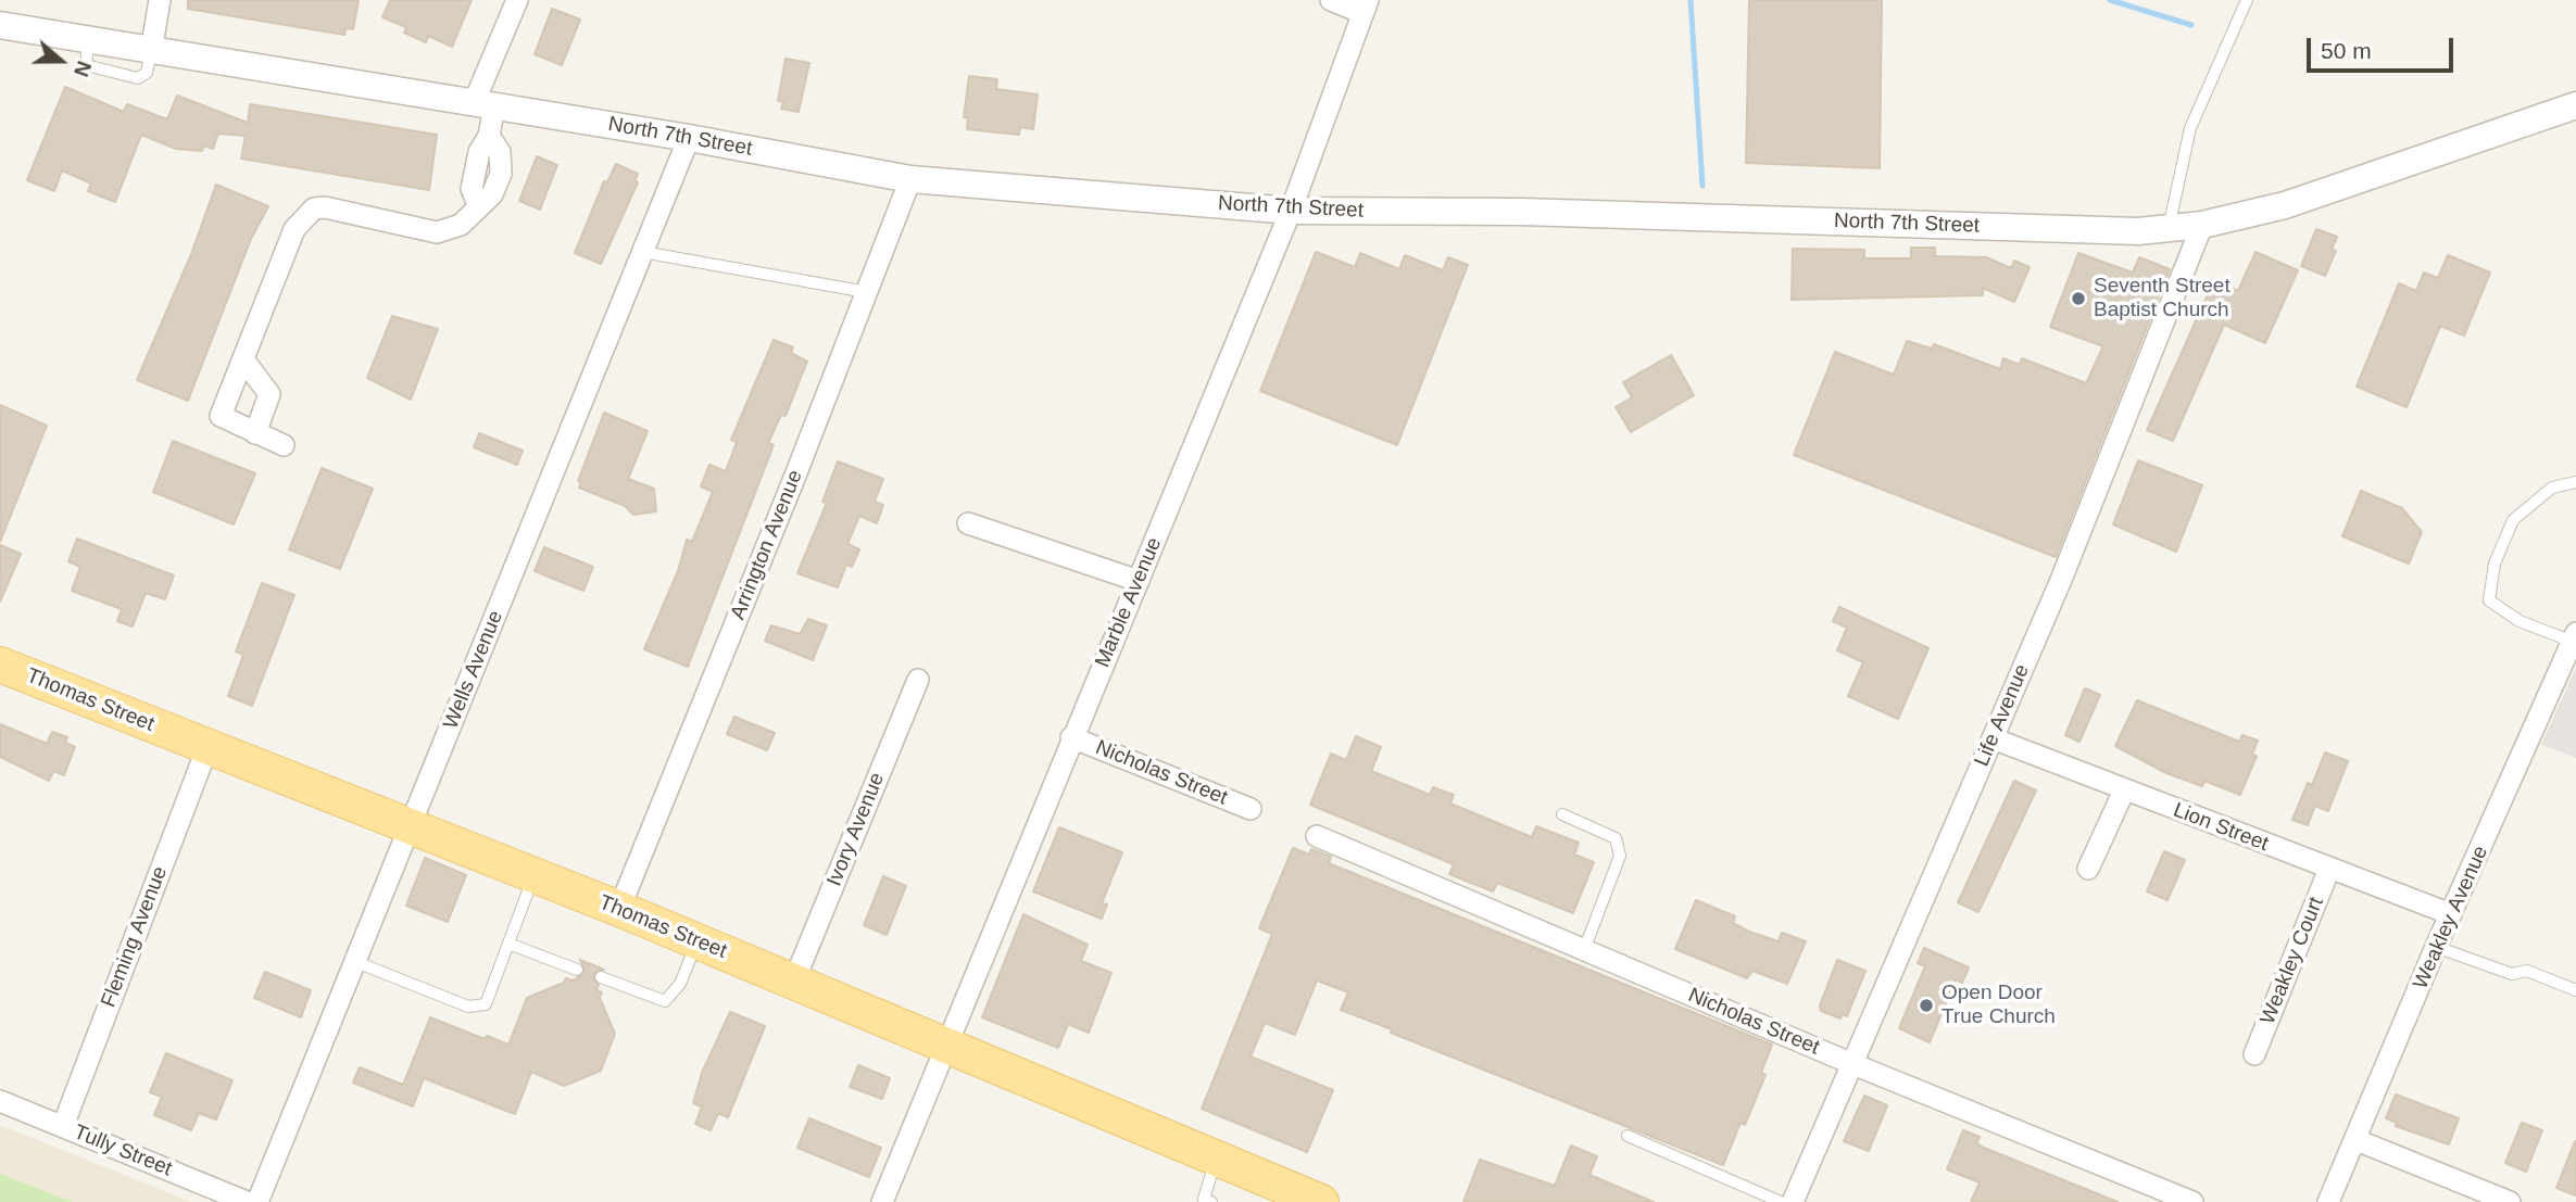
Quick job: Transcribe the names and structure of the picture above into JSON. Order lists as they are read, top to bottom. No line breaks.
{"streets":{"main road":["Thomas Street"],"street":["North 7th Street","Arrington Avenue","Marble Avenue","Wells Avenue","Life Avenue","Nicholas Street","Lion Street","Ivory Avenue","Weakley Avenue","Fleming Avenue","Weakley Court","Tully Street"]},"crossings":[["North 7th Street","Arrington Avenue"],["North 7th Street","Marble Avenue"],["North 7th Street","Wells Avenue"],["North 7th Street","Life Avenue"],["Arrington Avenue","Thomas Street"],["Marble Avenue","Thomas Street"],["Marble Avenue","Nicholas Street"],["Wells Avenue","Thomas Street"],["Thomas Street","Ivory Avenue"],["Thomas Street","Fleming Avenue"],["Life Avenue","Nicholas Street"],["Life Avenue","Lion Street"],["Lion Street","Weakley Avenue"],["Lion Street","Weakley Court"],["Fleming Avenue","Tully Street"]],"places":["Seventh Street Baptist Church","Open Door True Church"],"scale_bar":"50 m","north":"right"}
